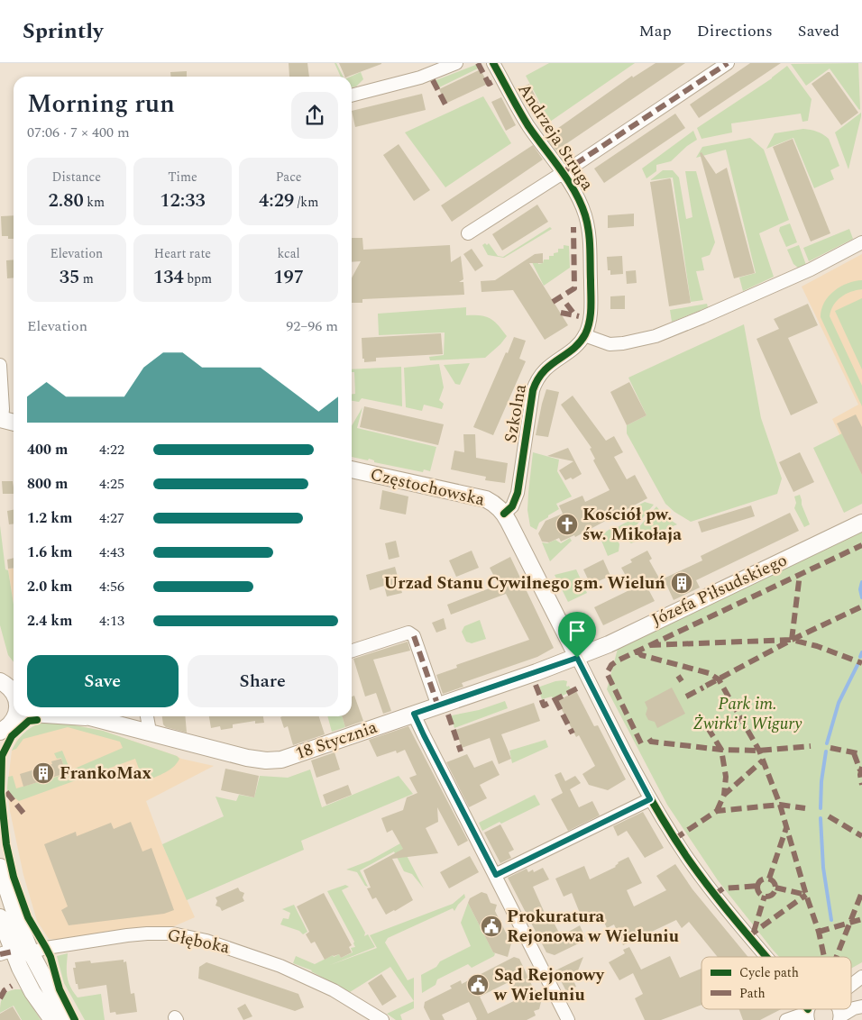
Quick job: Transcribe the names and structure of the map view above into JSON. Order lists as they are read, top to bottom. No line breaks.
{"streets":{"main road":["Częstochowska","Józefa Piłsudskiego","18 Stycznia"],"street":["Andrzeja Struga","Szkolna","Głęboka"]},"crossings":[["Andrzeja Struga","Szkolna"],["Szkolna","Częstochowska"],["Józefa Piłsudskiego","18 Stycznia"]],"parks":["Park im. Żwirki i Wigury"],"places":{"church":["Kościół pw. św. Mikołaja"],"building":["Urzad Stanu Cywilnego gm. Wieluń","FrankoMax"],"public building":["Prokuratura Rejonowa w Wieluniu","Sąd Rejonowy w Wieluniu"]},"legend":["Cycle path","Path"],"page":{"header":"Sprintly","nav":["Map","Directions","Saved"],"heading":["Morning run","07:06 · 7 × 400 m"],"stats":[["Distance","2.80 km"],["Time","12:33"],["Pace","4:29 /km"],["Elevation","35 m"],["Heart rate","134 bpm"],["kcal","197"]],"chart":["Elevation","92–96 m"],"list":[{"name":"400 m","note":"4:22"},{"name":"800 m","note":"4:25"},{"name":"1.2 km","note":"4:27"},{"name":"1.6 km","note":"4:43"},{"name":"2.0 km","note":"4:56"},{"name":"2.4 km","note":"4:13"}],"buttons":["Save","Share"]}}
